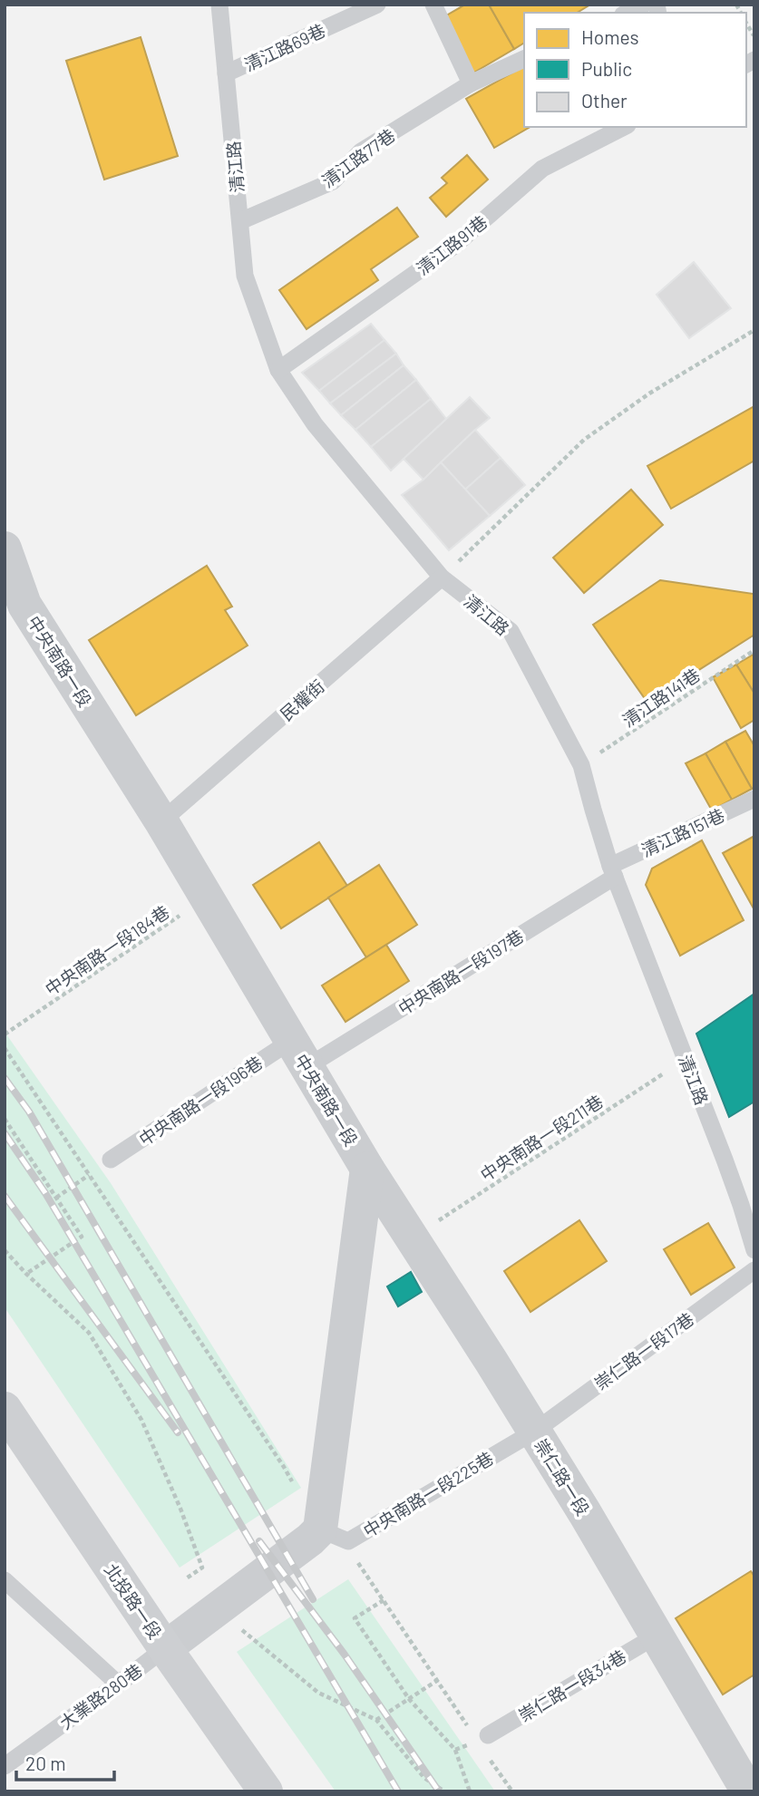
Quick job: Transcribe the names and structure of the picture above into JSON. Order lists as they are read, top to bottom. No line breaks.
{"streets":{"street":["中央南路一段","崇仁路一段","北投路一段"],"lane":["清江路69巷","清江路77巷","清江路","清江路91巷","民權街","清江路151巷","中央南路一段197巷","中央南路一段196巷","崇仁路一段17巷","中央南路一段225巷","崇仁路一段34巷","大業路280巷"],"path":["清江路141巷","中央南路一段184巷","中央南路一段211巷"]},"crossings":[["清江路69巷","清江路"],["清江路77巷","清江路"],["清江路","清江路91巷"],["清江路","清江路141巷"],["清江路","民權街"],["清江路","清江路151巷"],["清江路","中央南路一段197巷"],["清江路","中央南路一段211巷"],["中央南路一段","民權街"],["中央南路一段","中央南路一段184巷"],["中央南路一段","中央南路一段197巷"],["中央南路一段","中央南路一段196巷"],["中央南路一段","崇仁路一段"],["清江路151巷","中央南路一段197巷"],["中央南路一段197巷","中央南路一段196巷"],["中央南路一段211巷","崇仁路一段"],["崇仁路一段17巷","崇仁路一段"],["崇仁路一段17巷","中央南路一段225巷"],["崇仁路一段","中央南路一段225巷"],["崇仁路一段","崇仁路一段34巷"],["北投路一段","大業路280巷"]],"legend":["Homes","Public","Other"],"scale_bar":"20 m"}
